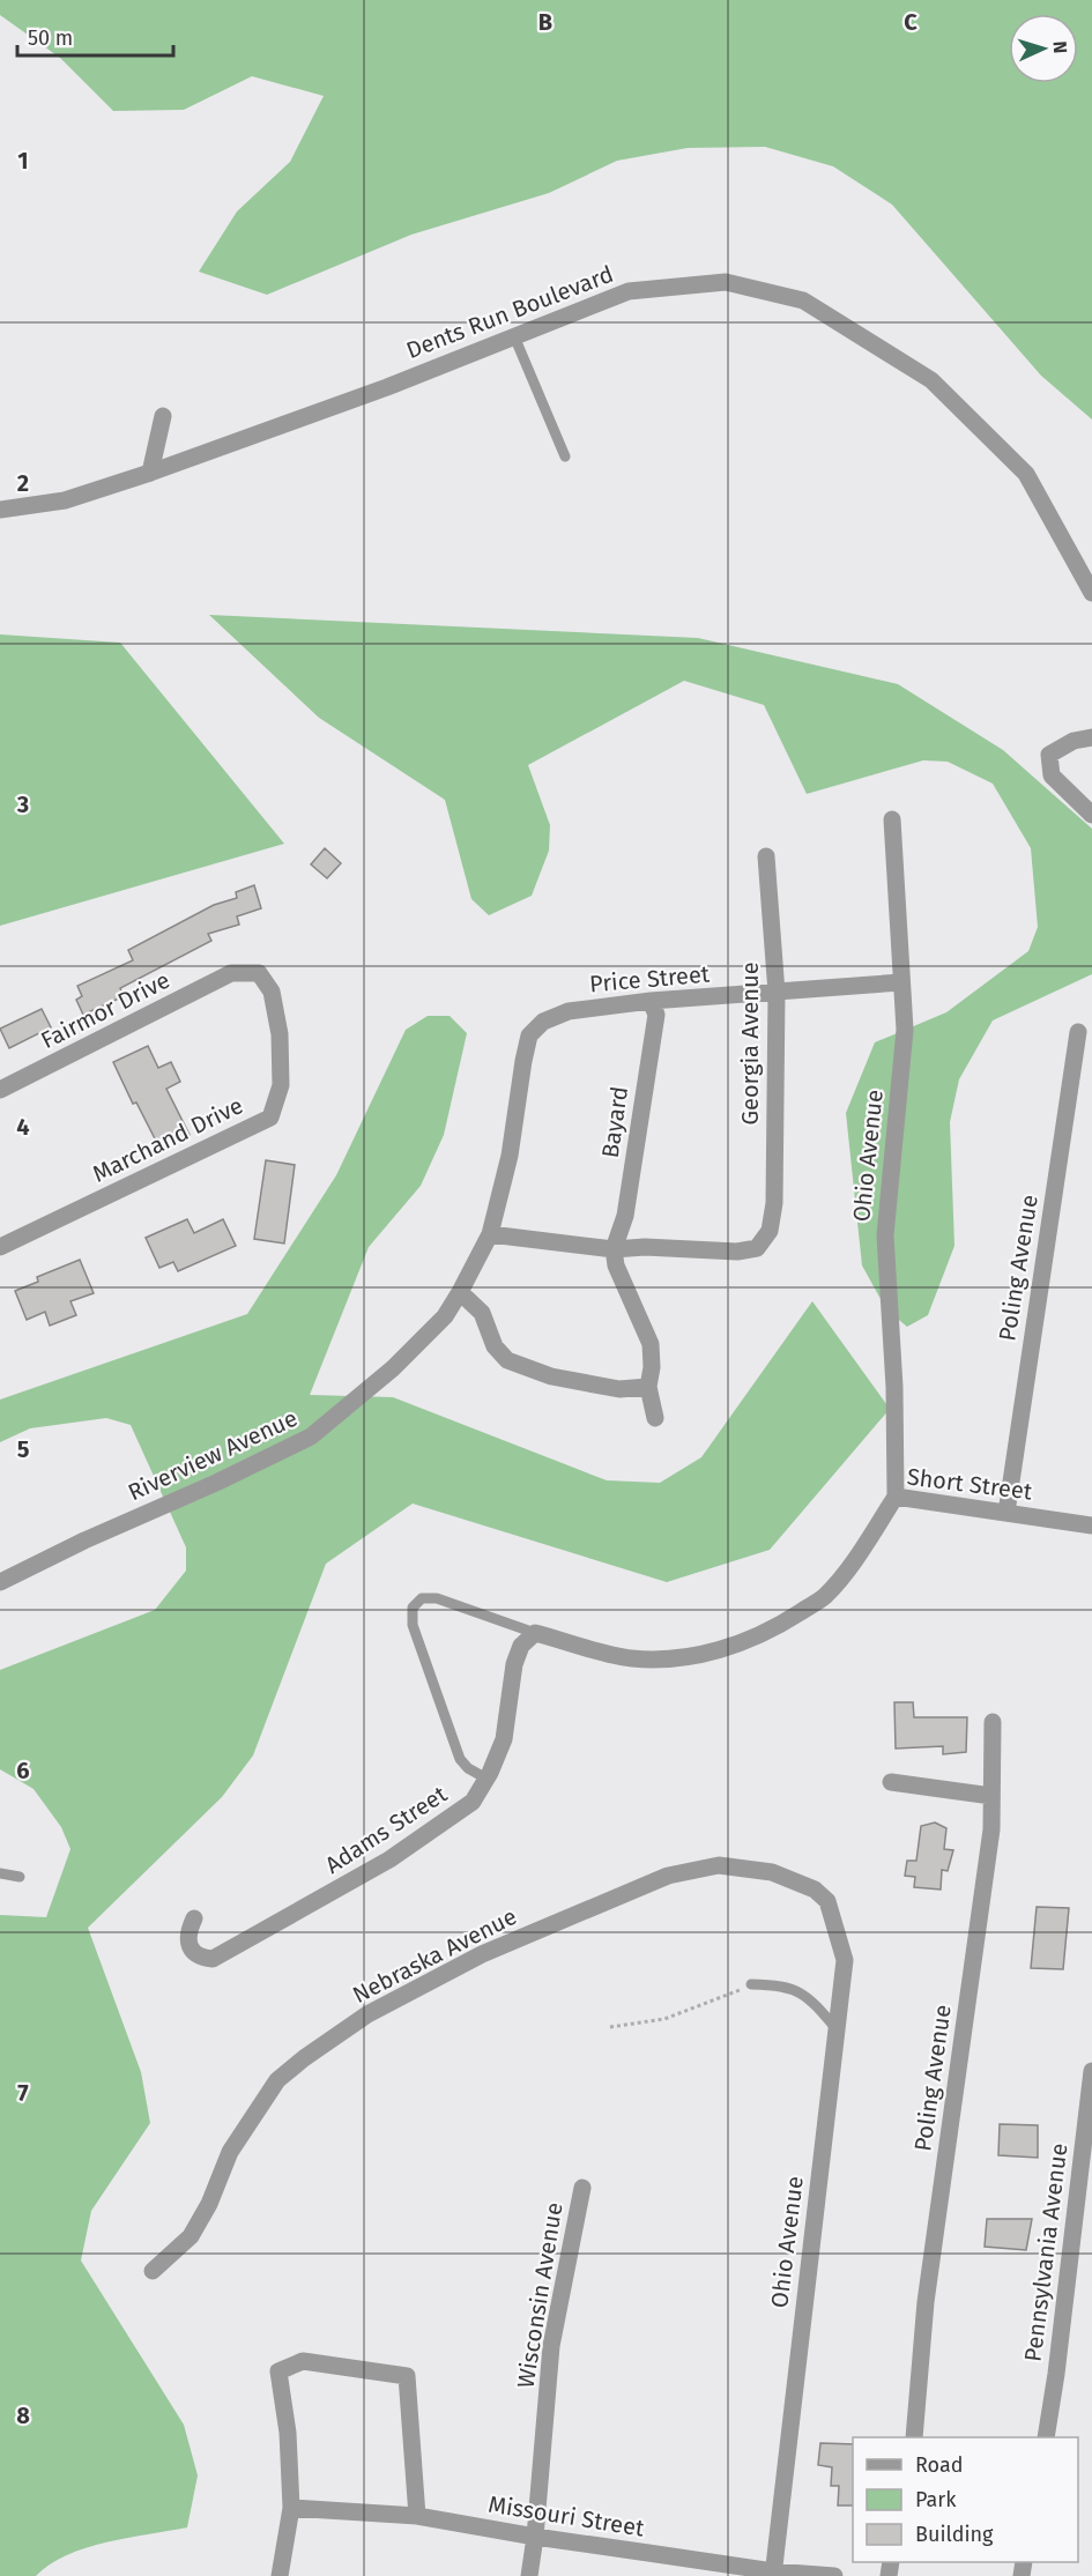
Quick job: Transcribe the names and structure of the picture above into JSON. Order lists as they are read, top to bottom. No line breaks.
{"streets":{"street":["Dents Run Boulevard","Price Street","Fairmor Drive","Georgia Avenue","Bayard","Marchand Drive","Ohio Avenue","Poling Avenue","Riverview Avenue","Short Street","Adams Street","Nebraska Avenue","Pennsylvania Avenue","Wisconsin Avenue","Missouri Street"]},"crossings":[["Price Street","Georgia Avenue"],["Price Street","Bayard"],["Price Street","Ohio Avenue"],["Price Street","Riverview Avenue"],["Fairmor Drive","Marchand Drive"],["Georgia Avenue","Bayard"],["Ohio Avenue","Short Street"],["Ohio Avenue","Nebraska Avenue"],["Ohio Avenue","Missouri Street"],["Poling Avenue","Short Street"],["Short Street","Adams Street"],["Wisconsin Avenue","Missouri Street"]],"legend":["Road","Park","Building"],"scale_bar":"50 m","north":"right","grid":{"columns":["B","C"],"rows":["1","2","3","4","5","6","7","8"]}}
